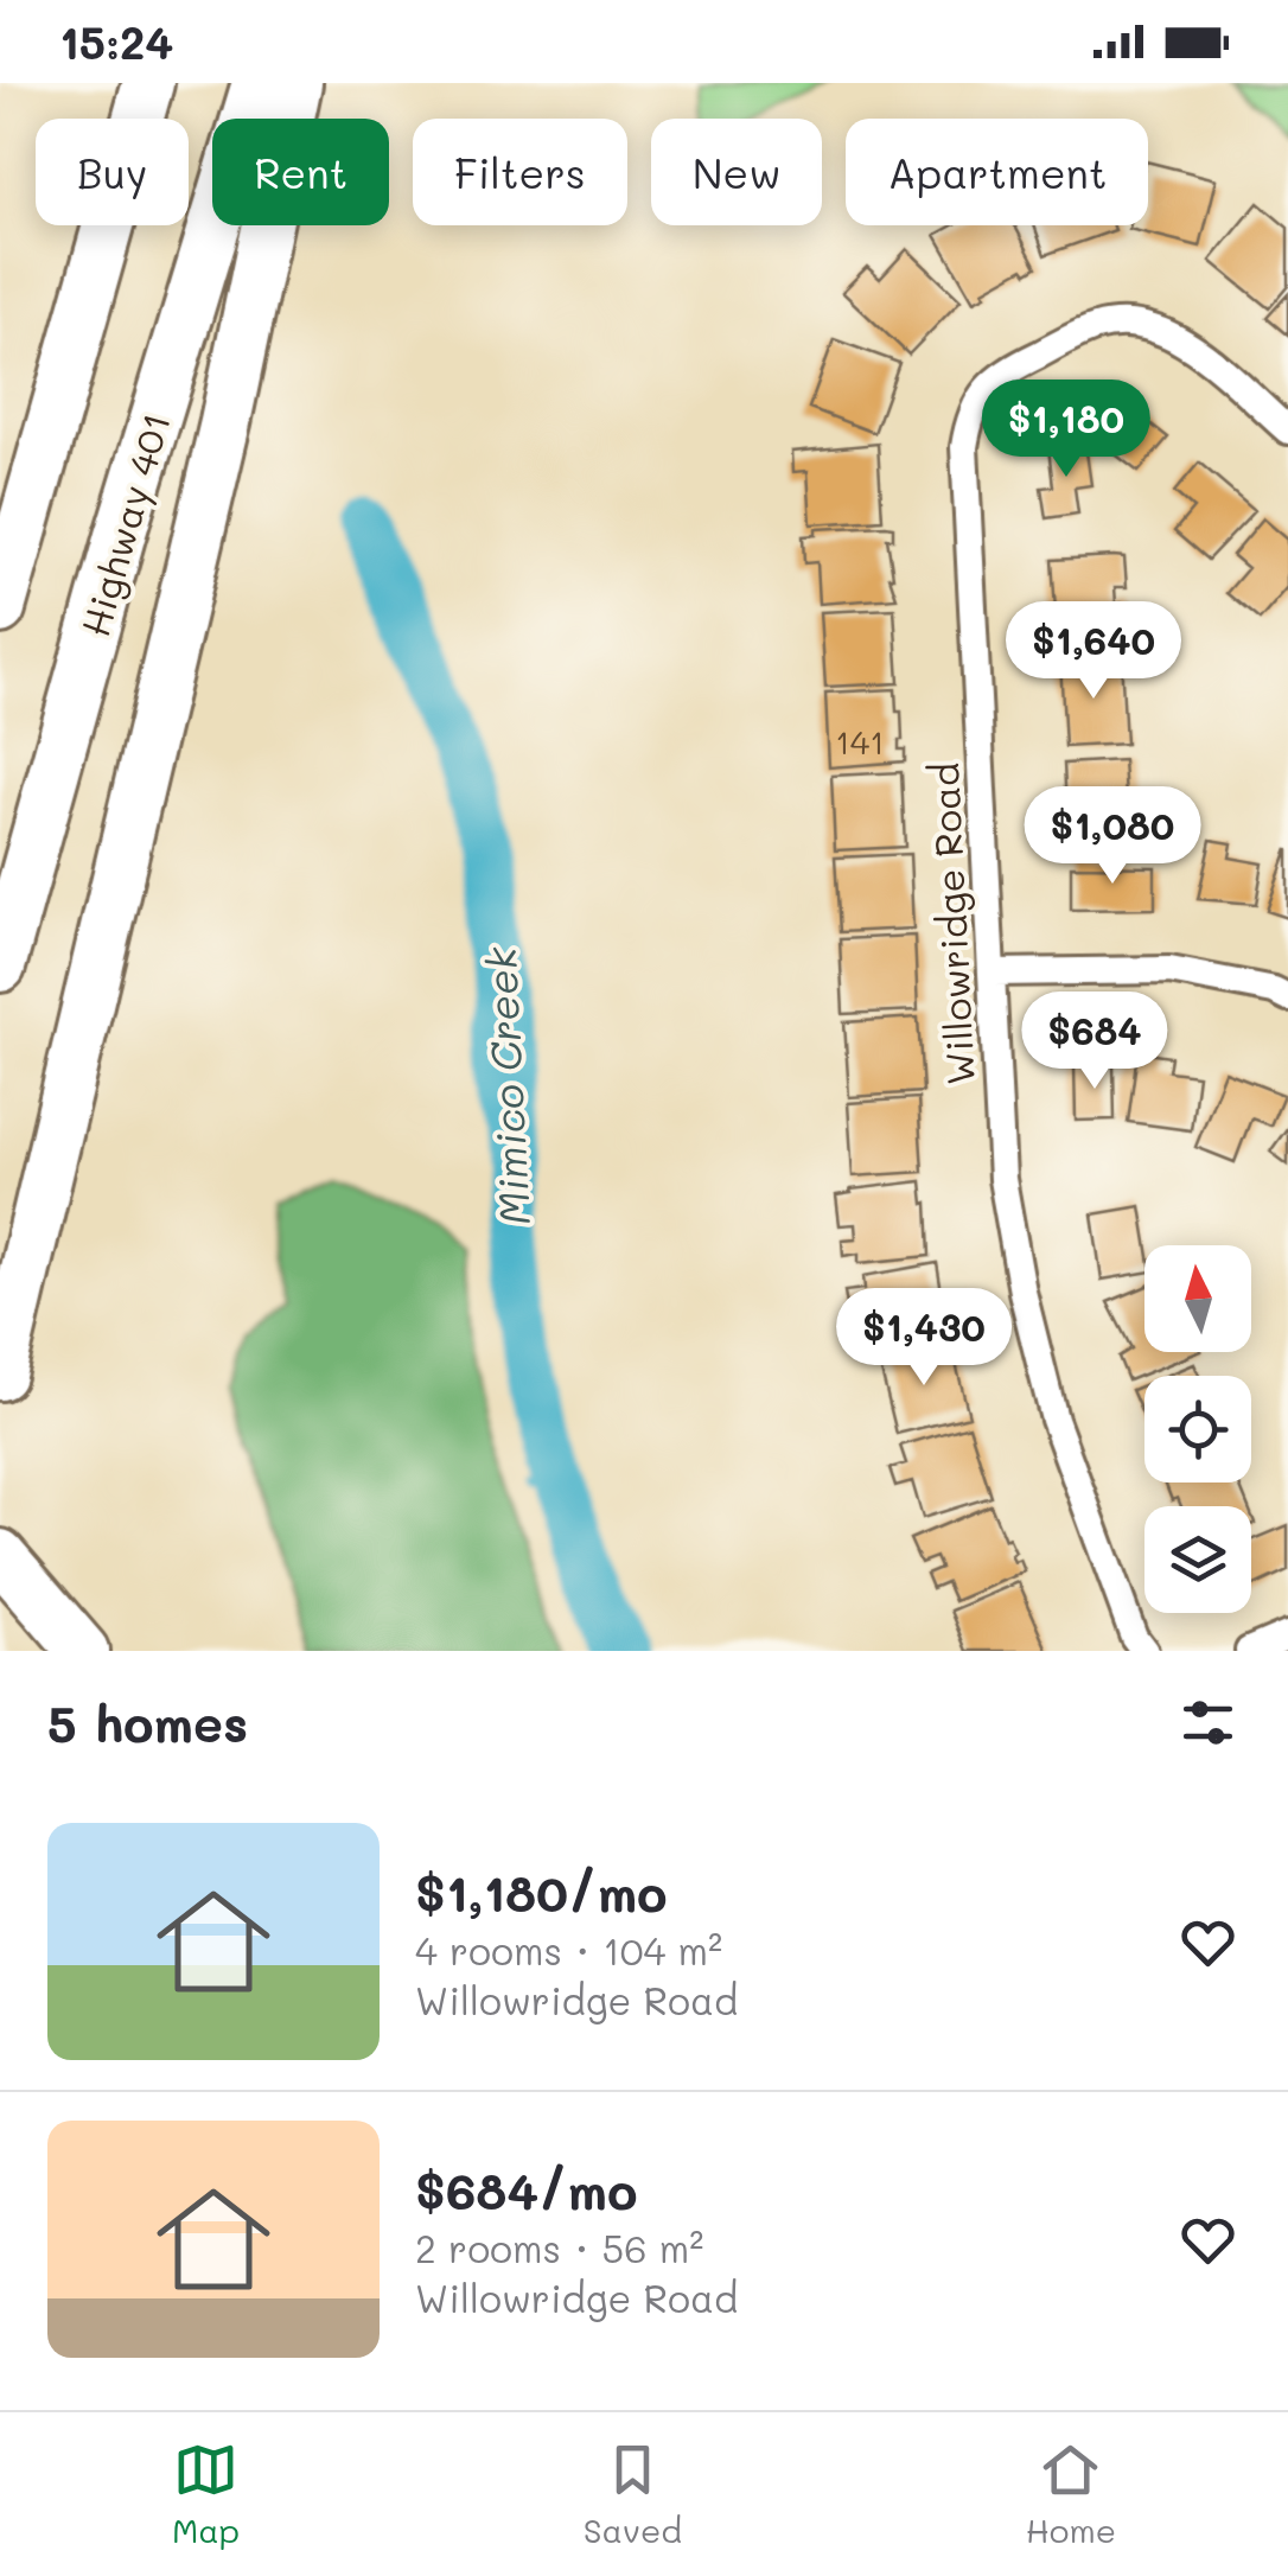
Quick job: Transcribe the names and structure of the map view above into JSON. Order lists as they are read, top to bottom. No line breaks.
{"streets":{"highway":["Highway 401"],"street":["Willowridge Road"]},"water":["Mimico Creek"],"house_numbers":["141"],"north":"top","page":{"status":"15:24","chip":["Buy","Rent","Filters","New","Apartment"],"price":["$1,180","$1,640","$1,080","$684","$1,430"],"heading":"5 homes","list":[{"name":"$1,180/mo","note":"4 rooms · 104 m² · Willowridge Road"},{"name":"$684/mo","note":"2 rooms · 56 m² · Willowridge Road"}],"tabs":["Map","Saved","Home"]}}
